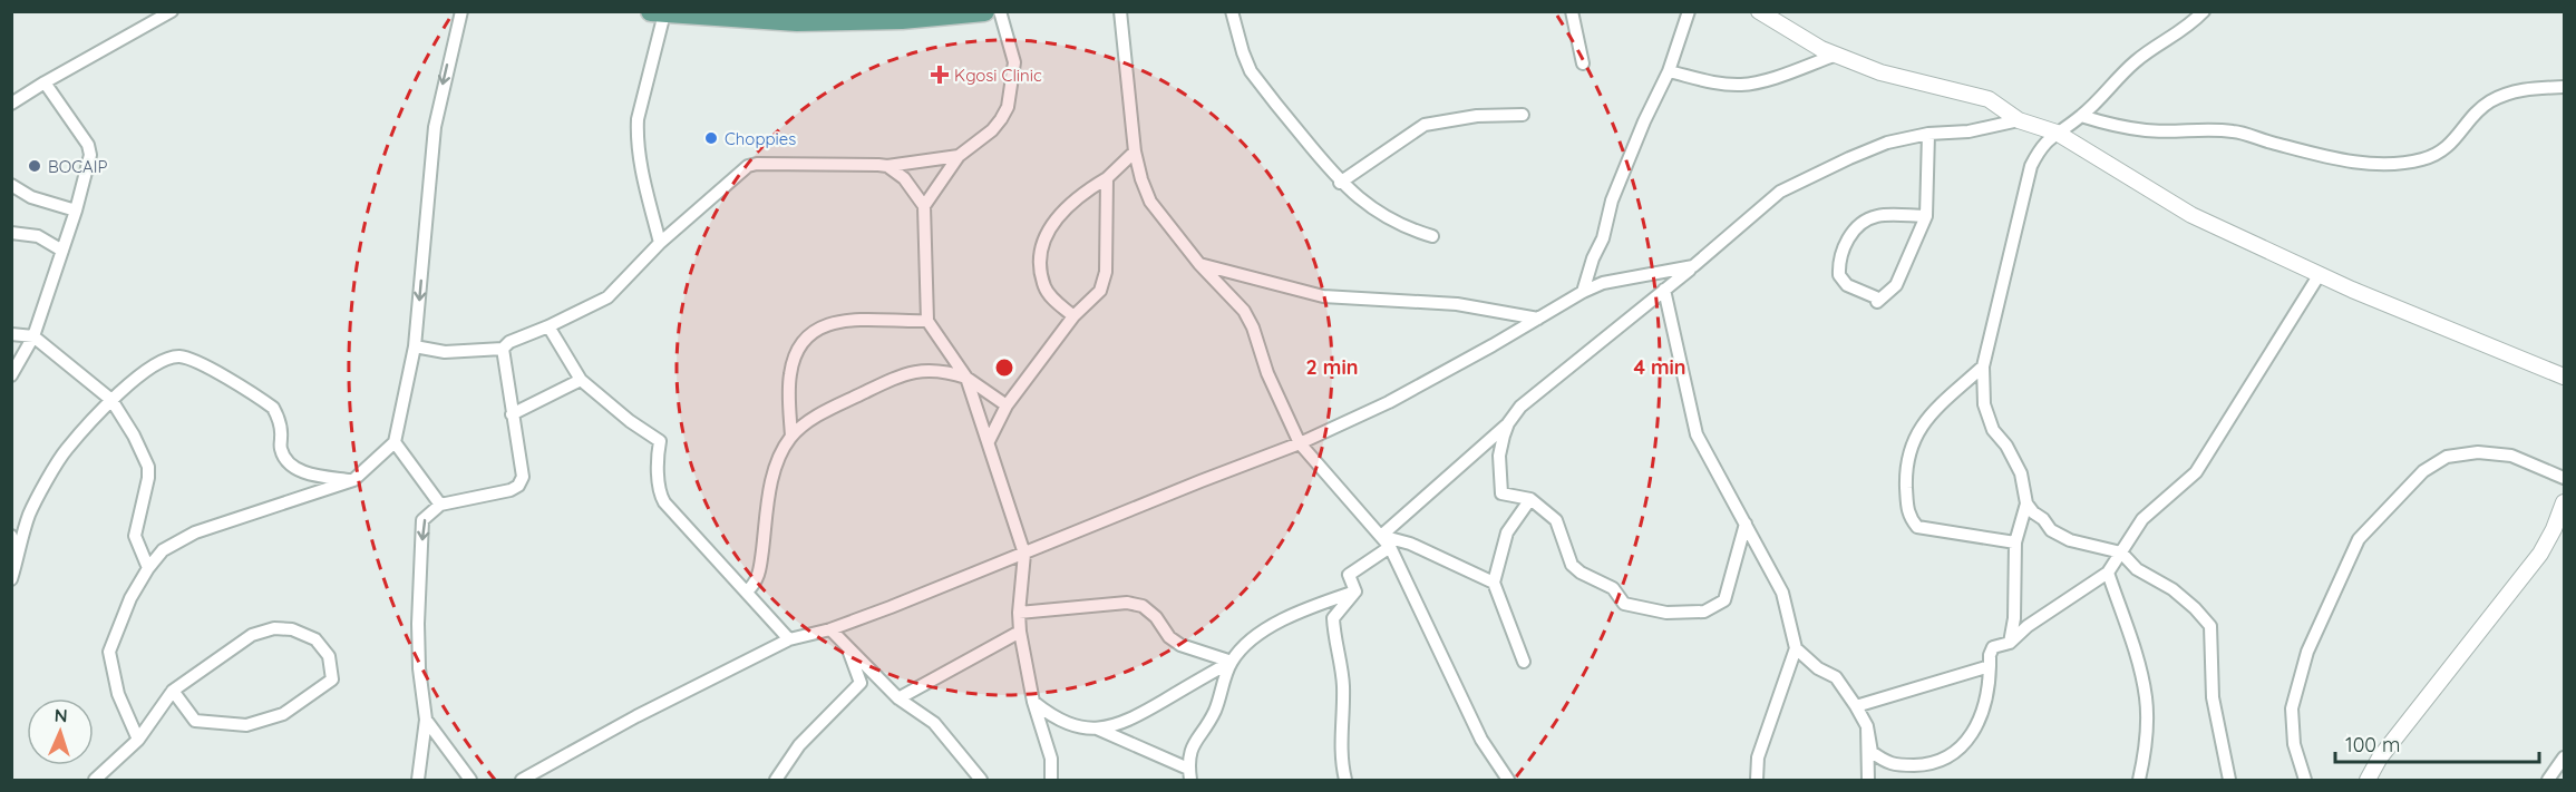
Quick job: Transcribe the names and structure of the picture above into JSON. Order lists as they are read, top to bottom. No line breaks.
{"places":{"health":["Kgosi Clinic"],"other":["Choppies","BOCAIP"]},"scale_bar":"100 m","north":"top","rings":["2 min","4 min"]}
